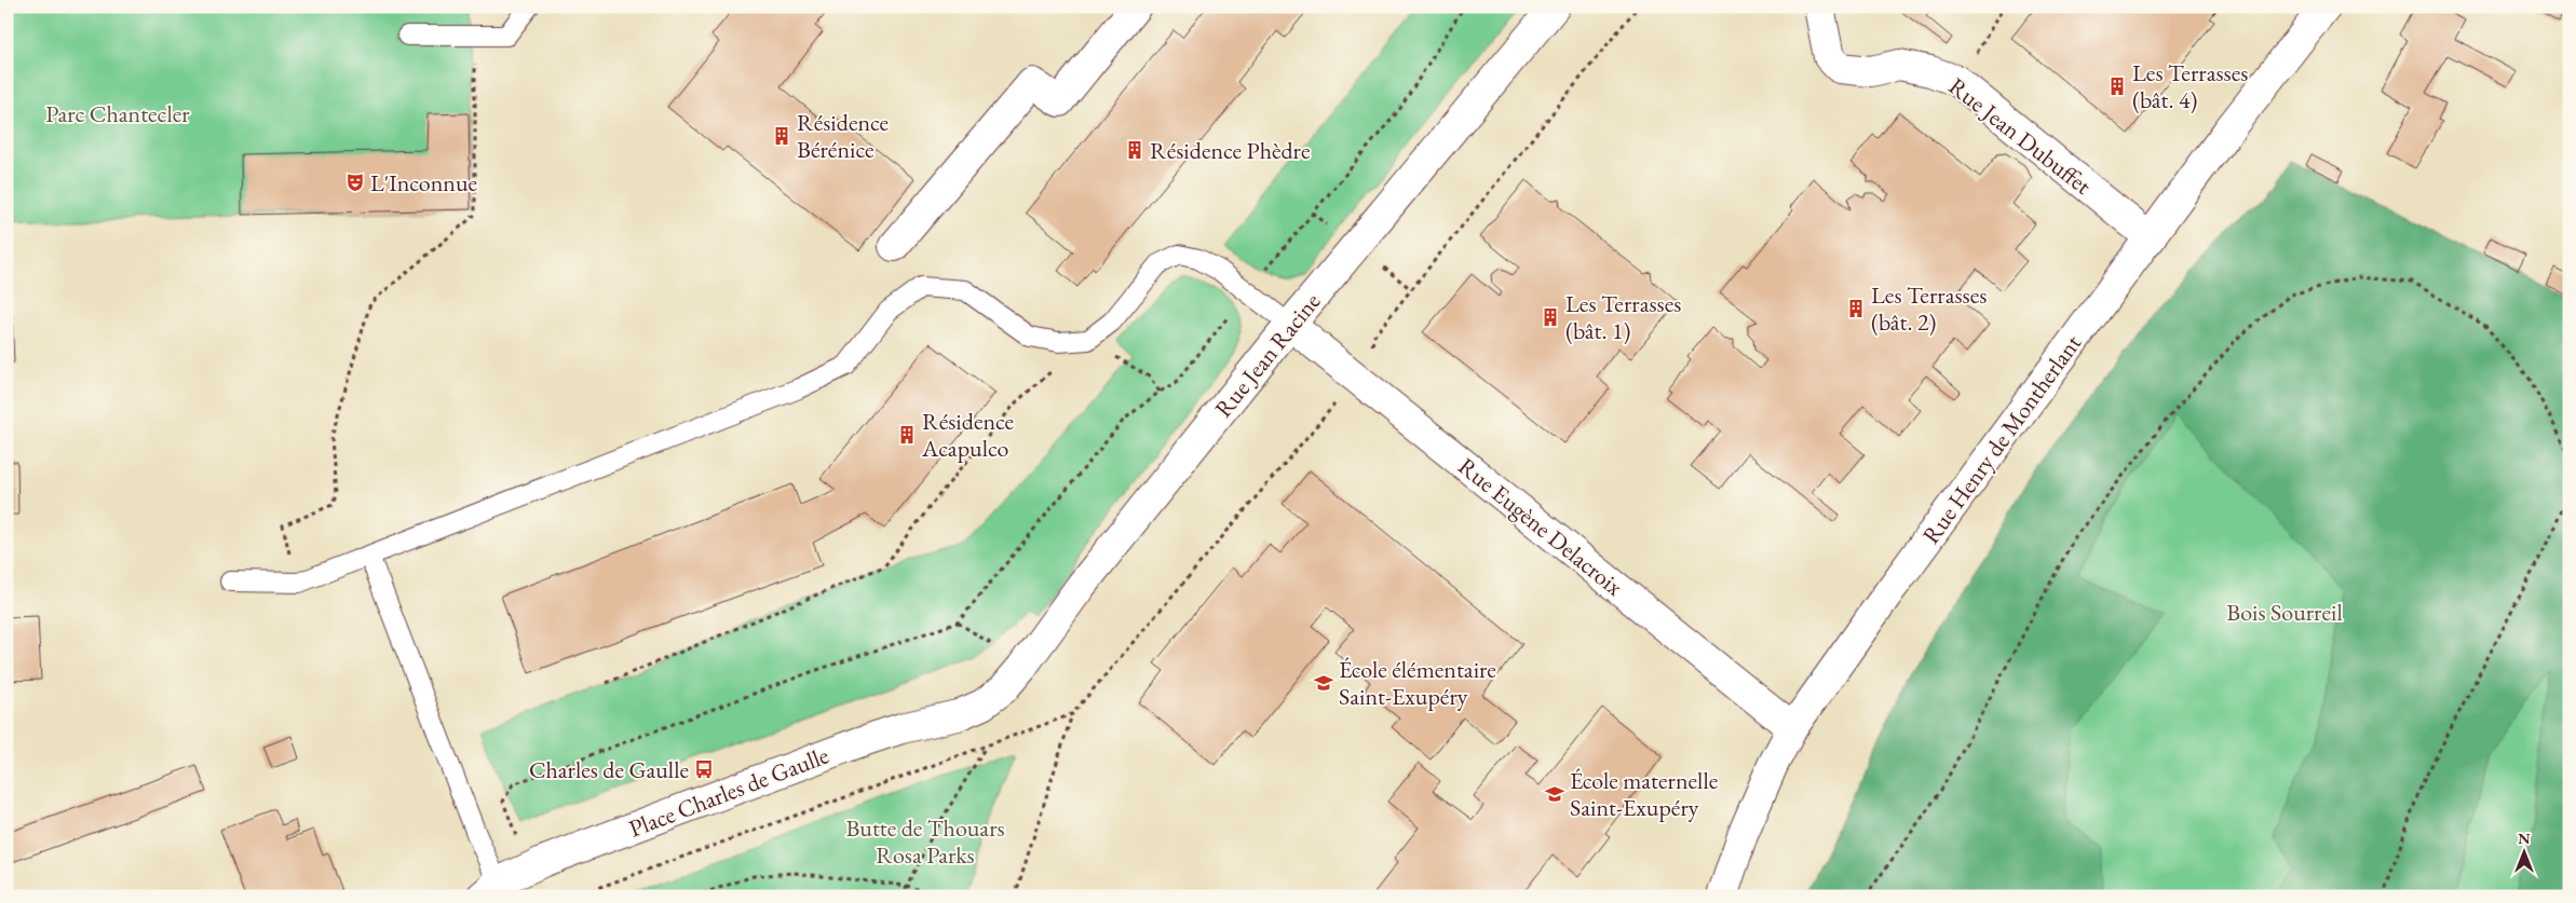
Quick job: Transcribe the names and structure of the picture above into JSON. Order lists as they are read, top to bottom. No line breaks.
{"streets":{"street":["Rue Jean Dubuffet","Rue Jean Racine","Rue Henry de Montherlant","Rue Eugène Delacroix","Place Charles de Gaulle"]},"crossings":[["Rue Jean Dubuffet","Rue Henry de Montherlant"],["Rue Jean Racine","Rue Eugène Delacroix"],["Rue Jean Racine","Place Charles de Gaulle"],["Rue Henry de Montherlant","Rue Eugène Delacroix"]],"parks":["Parc Chantecler","Bois Sourreil","Butte de Thouars Rosa Parks"],"places":{"building":["Les Terrasses (bât. 4)","Résidence Bérénice","Résidence Phèdre","Les Terrasses (bât. 2)","Les Terrasses (bât. 1)","Résidence Acapulco"],"theatre":["L'Inconnue"],"school or university":["École élémentaire Saint-Exupéry","École maternelle Saint-Exupéry"],"bus stop":["Charles de Gaulle"]},"north":"top"}
